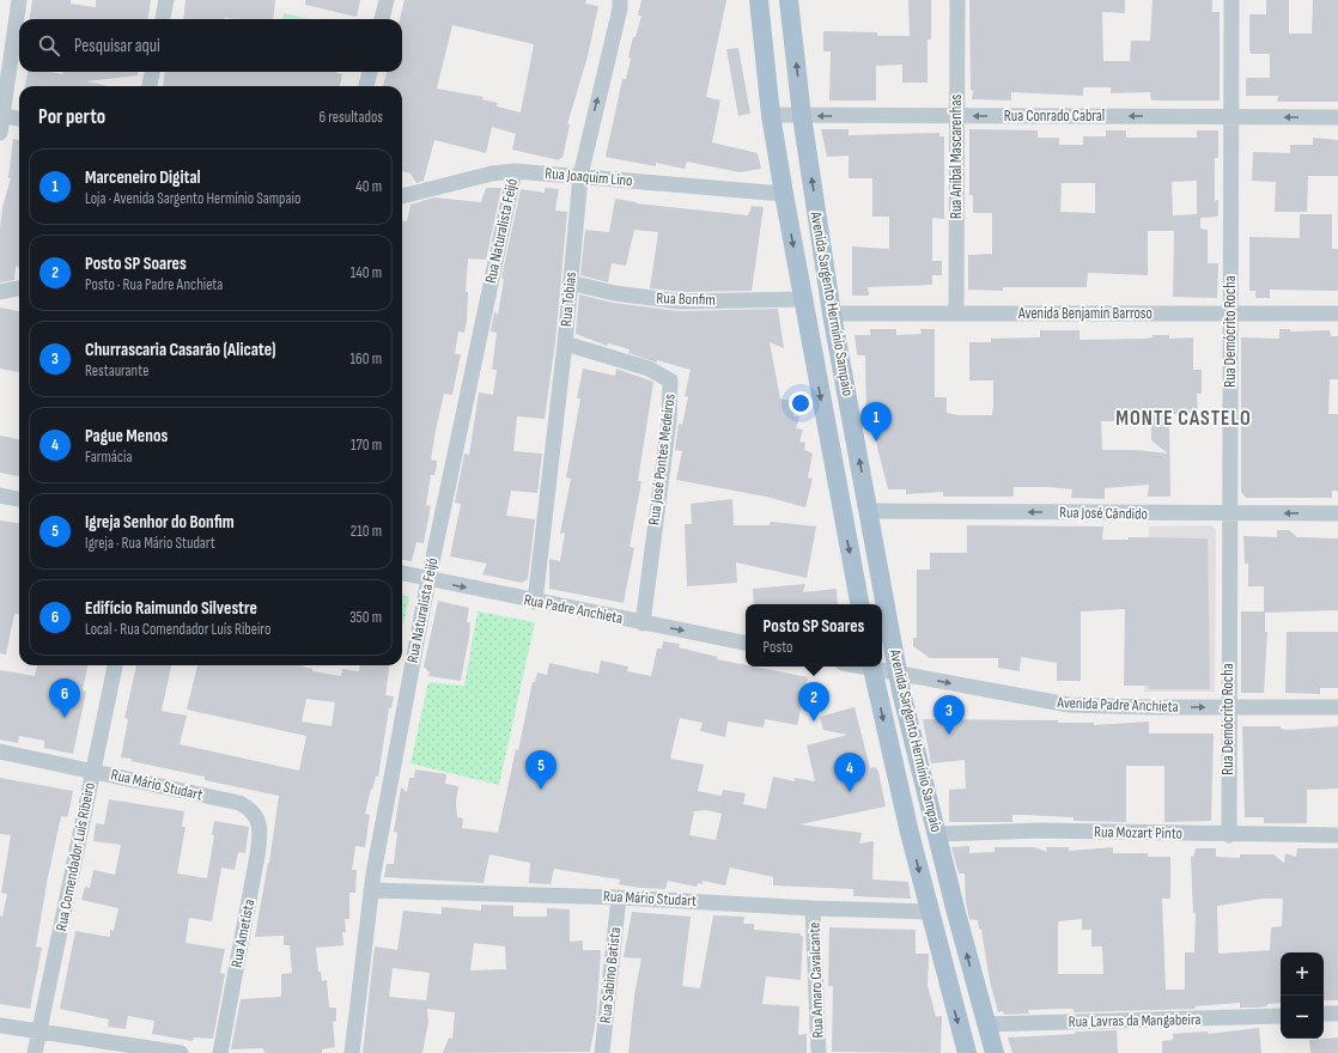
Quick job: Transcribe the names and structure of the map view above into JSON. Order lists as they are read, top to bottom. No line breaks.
{"streets":{"main road":["Avenida Sargento Hermínio Sampaio"],"street":["Rua Conrado Cabral","Rua Aníbal Mascarenhas","Rua Joaquim Lino","Rua Naturalista Feijó","Rua Tobias","Rua Bonfim","Avenida Benjamin Barroso","Rua Demócrito Rocha","Rua José Pontes Medeiros","Rua José Cândido","Rua Padre Anchieta","Avenida Padre Anchieta","Rua Mário Studart","Rua Mozart Pinto","Rua Comendador Luís Ribeiro","Rua Ametista","Rua Sabino Batista","Rua Amaro Cavalcante","Rua Lavras da Mangabeira"]},"crossings":[["Rua Conrado Cabral","Rua Aníbal Mascarenhas"],["Rua Conrado Cabral","Avenida Sargento Hermínio Sampaio"],["Rua Conrado Cabral","Rua Demócrito Rocha"],["Rua Aníbal Mascarenhas","Avenida Benjamin Barroso"],["Rua Joaquim Lino","Rua Naturalista Feijó"],["Rua Joaquim Lino","Rua Tobias"],["Rua Joaquim Lino","Avenida Sargento Hermínio Sampaio"],["Rua Naturalista Feijó","Rua Padre Anchieta"],["Rua Naturalista Feijó","Rua Mário Studart"],["Rua Tobias","Rua Bonfim"],["Rua Tobias","Rua José Pontes Medeiros"],["Rua Tobias","Rua Padre Anchieta"],["Rua Bonfim","Avenida Sargento Hermínio Sampaio"],["Avenida Sargento Hermínio Sampaio","Avenida Benjamin Barroso"],["Avenida Sargento Hermínio Sampaio","Rua José Cândido"],["Avenida Sargento Hermínio Sampaio","Avenida Padre Anchieta"],["Avenida Sargento Hermínio Sampaio","Rua Mário Studart"],["Avenida Sargento Hermínio Sampaio","Rua Mozart Pinto"],["Avenida Sargento Hermínio Sampaio","Rua Lavras da Mangabeira"],["Avenida Benjamin Barroso","Rua Demócrito Rocha"],["Rua Demócrito Rocha","Rua José Cândido"],["Rua Demócrito Rocha","Avenida Padre Anchieta"],["Rua Demócrito Rocha","Rua Mozart Pinto"],["Rua José Pontes Medeiros","Rua Padre Anchieta"],["Rua Mário Studart","Rua Comendador Luís Ribeiro"],["Rua Mário Studart","Rua Ametista"],["Rua Mário Studart","Rua Sabino Batista"],["Rua Mário Studart","Rua Amaro Cavalcante"]],"one_way":["Rua Conrado Cabral","Rua José Cândido","Rua Padre Anchieta","Avenida Padre Anchieta"],"districts":["MONTE CASTELO"],"page":{"search":"Pesquisar aqui","heading":["Por perto","6 resultados"],"list":[{"mark":"1","name":"Marceneiro Digital","note":"Loja · Avenida Sargento Hermínio Sampaio","value":"40 m"},{"mark":"2","name":"Posto SP Soares","note":"Posto · Rua Padre Anchieta","value":"140 m"},{"mark":"3","name":"Churrascaria Casarão (Alicate)","note":"Restaurante","value":"160 m"},{"mark":"4","name":"Pague Menos","note":"Farmácia","value":"170 m"},{"mark":"5","name":"Igreja Senhor do Bonfim","note":"Igreja · Rua Mário Studart","value":"210 m"},{"mark":"6","name":"Edifício Raimundo Silvestre","note":"Local · Rua Comendador Luís Ribeiro","value":"350 m"}],"pins":["1","6","2","3","5","4"],"popup":["Posto SP Soares","Posto"],"map_buttons":["+","−"]}}
